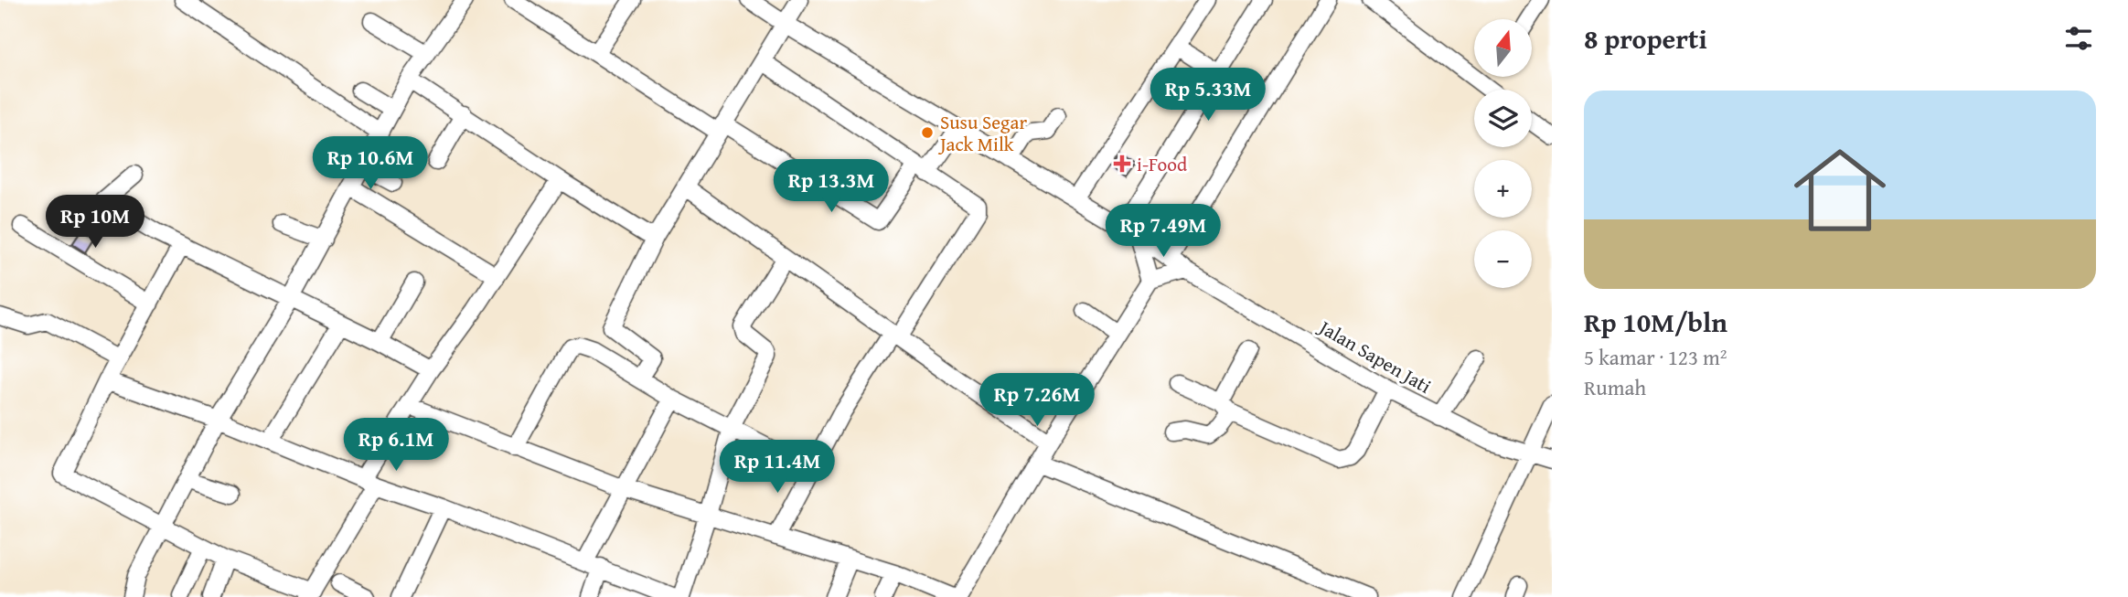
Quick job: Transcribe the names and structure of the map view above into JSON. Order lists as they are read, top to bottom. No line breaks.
{"streets":{"street":["Jalan Sapen Jati"]},"places":{"other":["Susu Segar Jack Milk"],"health":["i-Food"]},"north":"top","page":{"heading":"8 properti","map_buttons":["+","−"],"price":["Rp 5.33M","Rp 10.6M","Rp 13.3M","Rp 10M","Rp 7.49M","Rp 7.26M","Rp 6.1M","Rp 11.4M"],"list":[{"name":"Rp 10M/bln","note":"5 kamar · 123 m² · Rumah"}]}}
